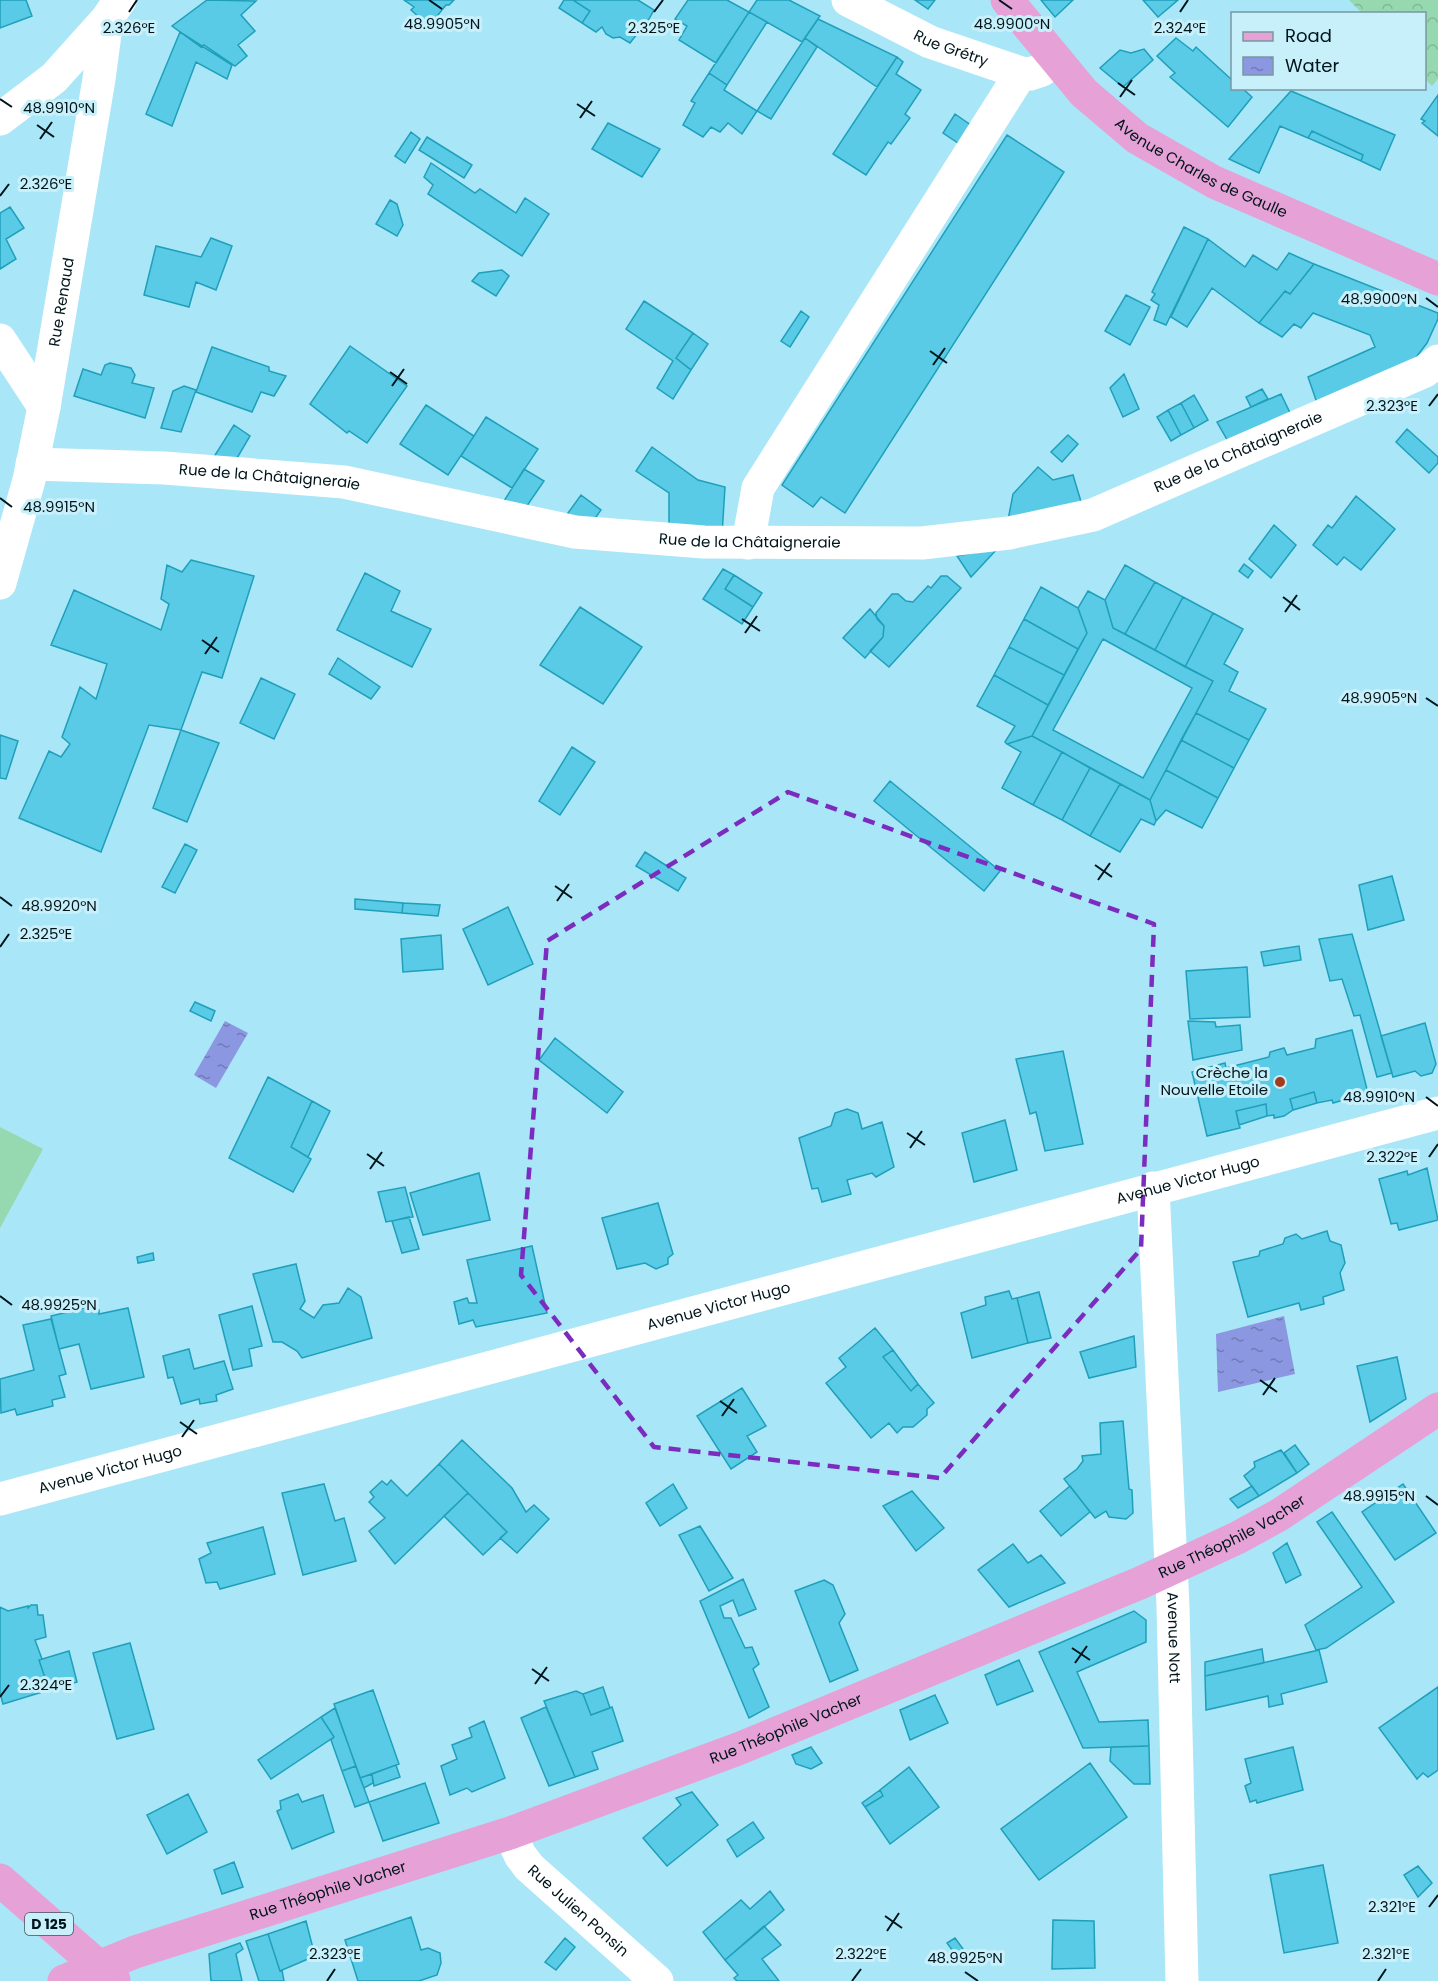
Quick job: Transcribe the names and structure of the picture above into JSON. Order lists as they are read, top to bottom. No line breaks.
{"streets":{"main road":["Avenue Charles de Gaulle","Rue Théophile Vacher","D 125"],"street":["Rue Grétry","Rue Renaud","Rue de la Châtaigneraie","Avenue Victor Hugo","Avenue Nott","Rue Julien Ponsin"]},"crossings":[["Rue Renaud","Rue de la Châtaigneraie"],["Avenue Victor Hugo","Avenue Nott"],["Rue Théophile Vacher","Avenue Nott"],["Rue Théophile Vacher","Rue Julien Ponsin"],["Rue Théophile Vacher","D 125"]],"places":["Crèche la Nouvelle Etoile"],"legend":["Road","Water"],"coordinates":["48.9905°N","48.9900°N","2.326°E","2.325°E","2.324°E","48.9910°N","2.323°E","48.9915°N","48.9920°N","2.322°E","48.9925°N","2.321°E"]}
